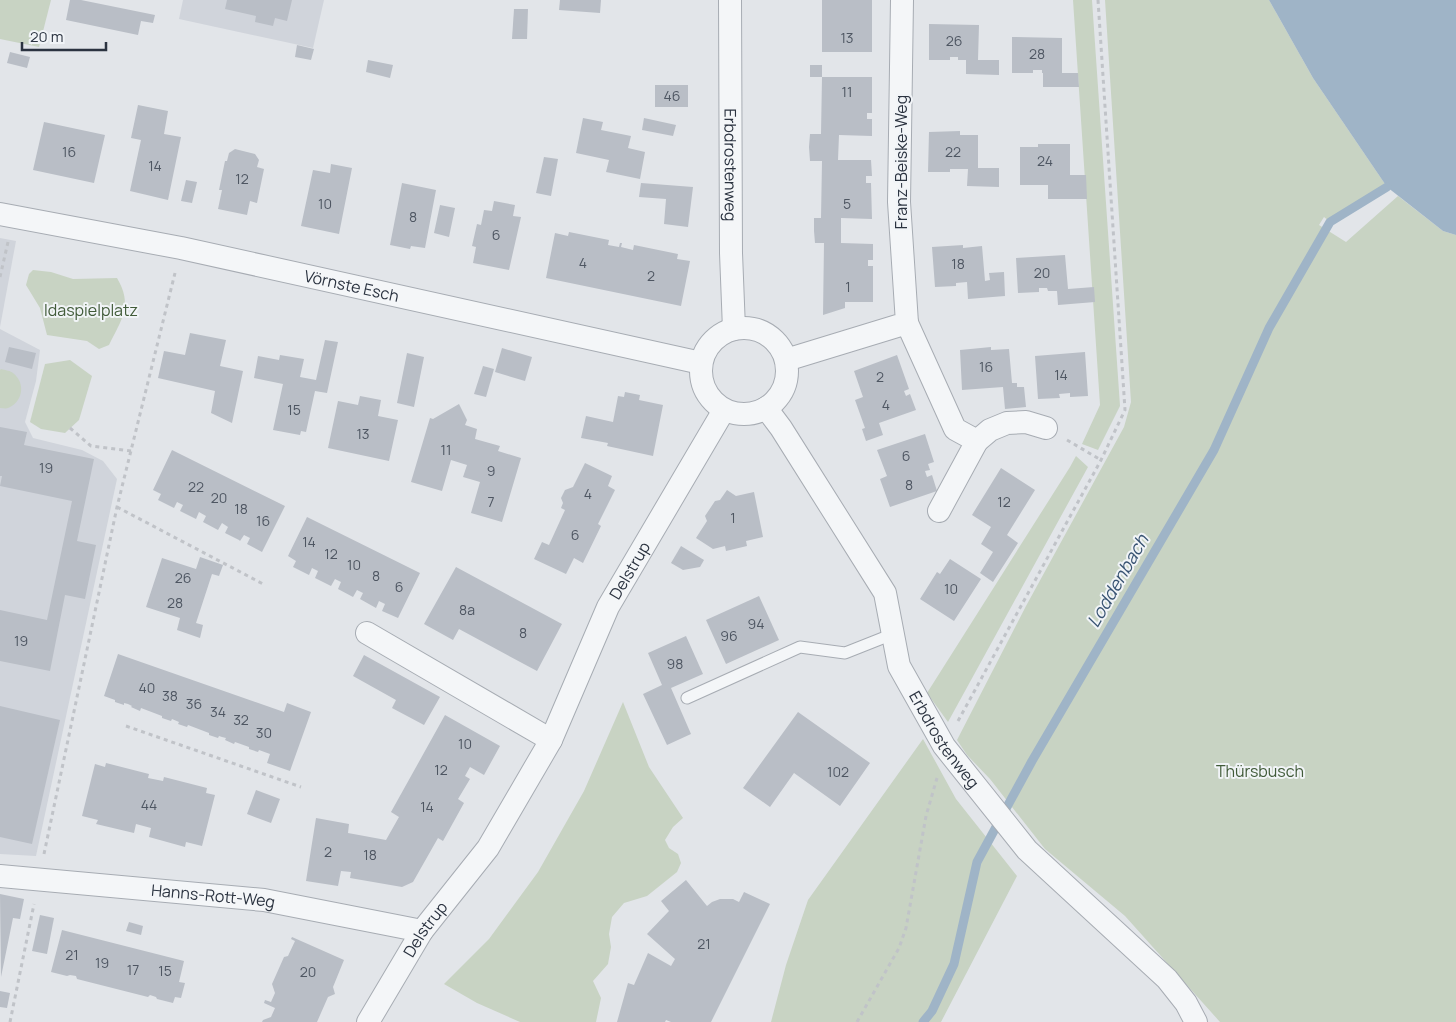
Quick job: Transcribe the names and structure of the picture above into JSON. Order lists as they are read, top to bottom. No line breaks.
{"streets":{"street":["Franz-Beiske-Weg","Erbdrostenweg","Vörnste Esch","Delstrup","Hanns-Rott-Weg"]},"crossings":[["Erbdrostenweg","Vörnste Esch"],["Erbdrostenweg","Delstrup"],["Vörnste Esch","Delstrup"],["Delstrup","Hanns-Rott-Weg"]],"water":["Loddenbach"],"parks":["Idaspielplatz","Thürsbusch"],"house_numbers":["13","26","28","11","46","16","22","24","14","12","10","5","8","6","4","18","20","2","1","16","14","2","4","15","13","11","6","19","9","8","22","4","20","7","12","18","1","16","6","14","12","10","8","26","6","10","28","8a","94","8","96","19","98","40","38","36","34","32","30","10","12","102","44","14","2","18","21","21","19","17","15","20"],"scale_bar":"20 m"}
